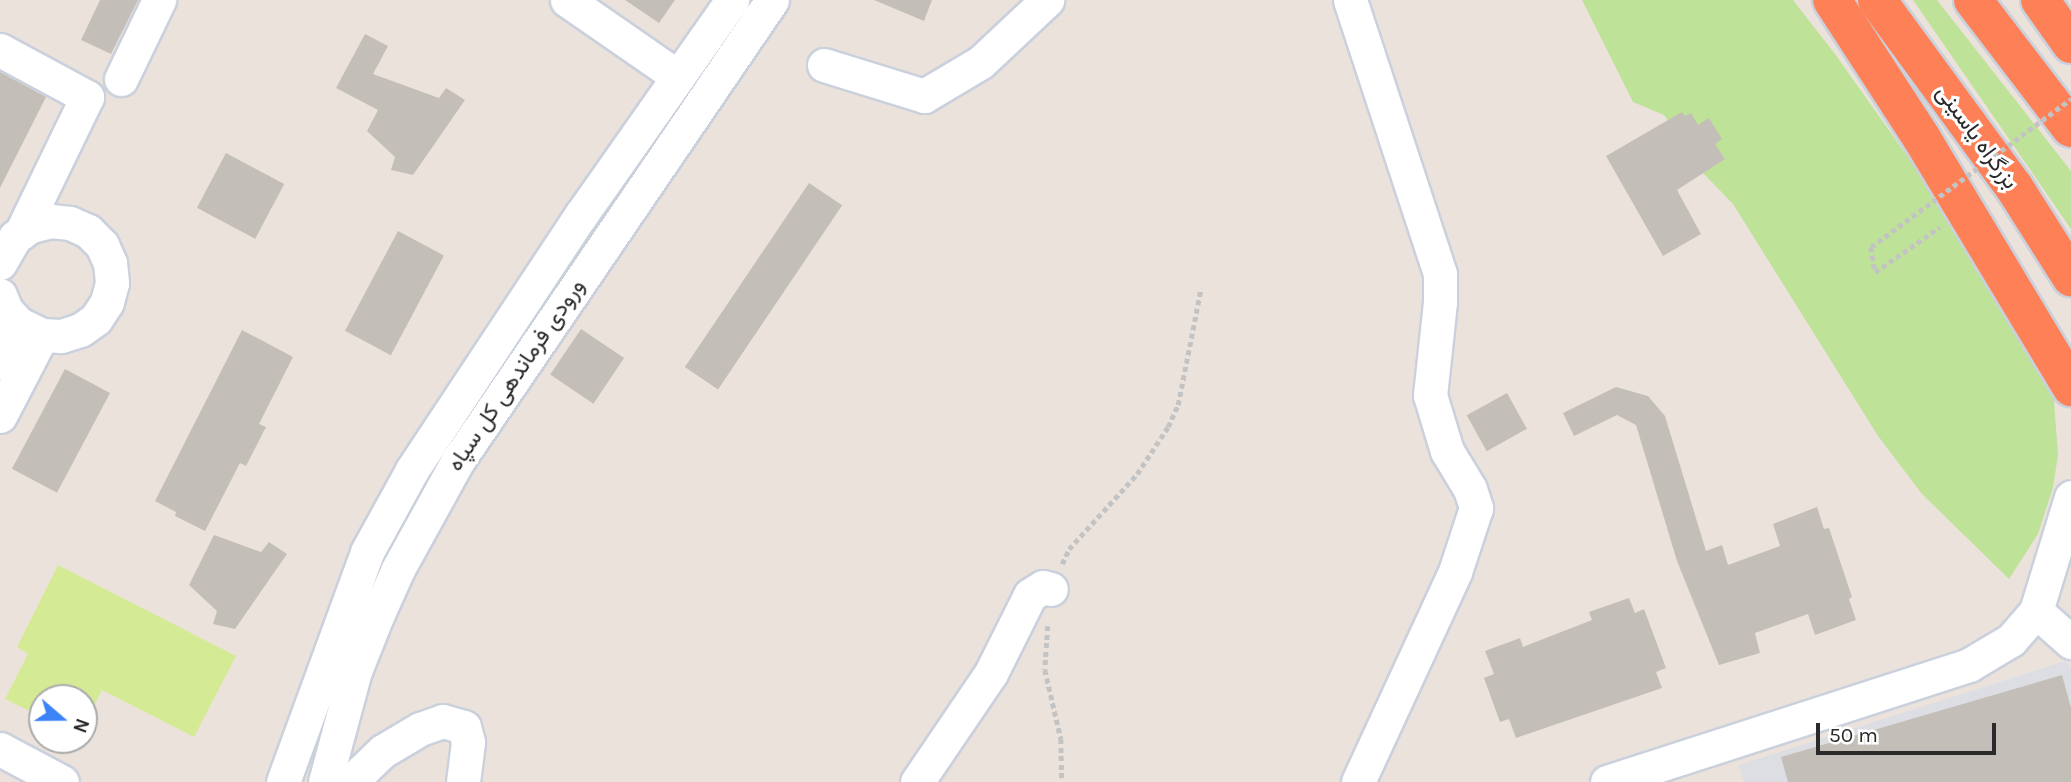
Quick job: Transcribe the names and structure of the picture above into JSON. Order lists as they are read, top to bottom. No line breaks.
{"streets":{"highway":["بزرگراه یاسینی"],"lane":["ورودی فرماندهی کل سپاه"]},"scale_bar":"50 m","north":"right"}
